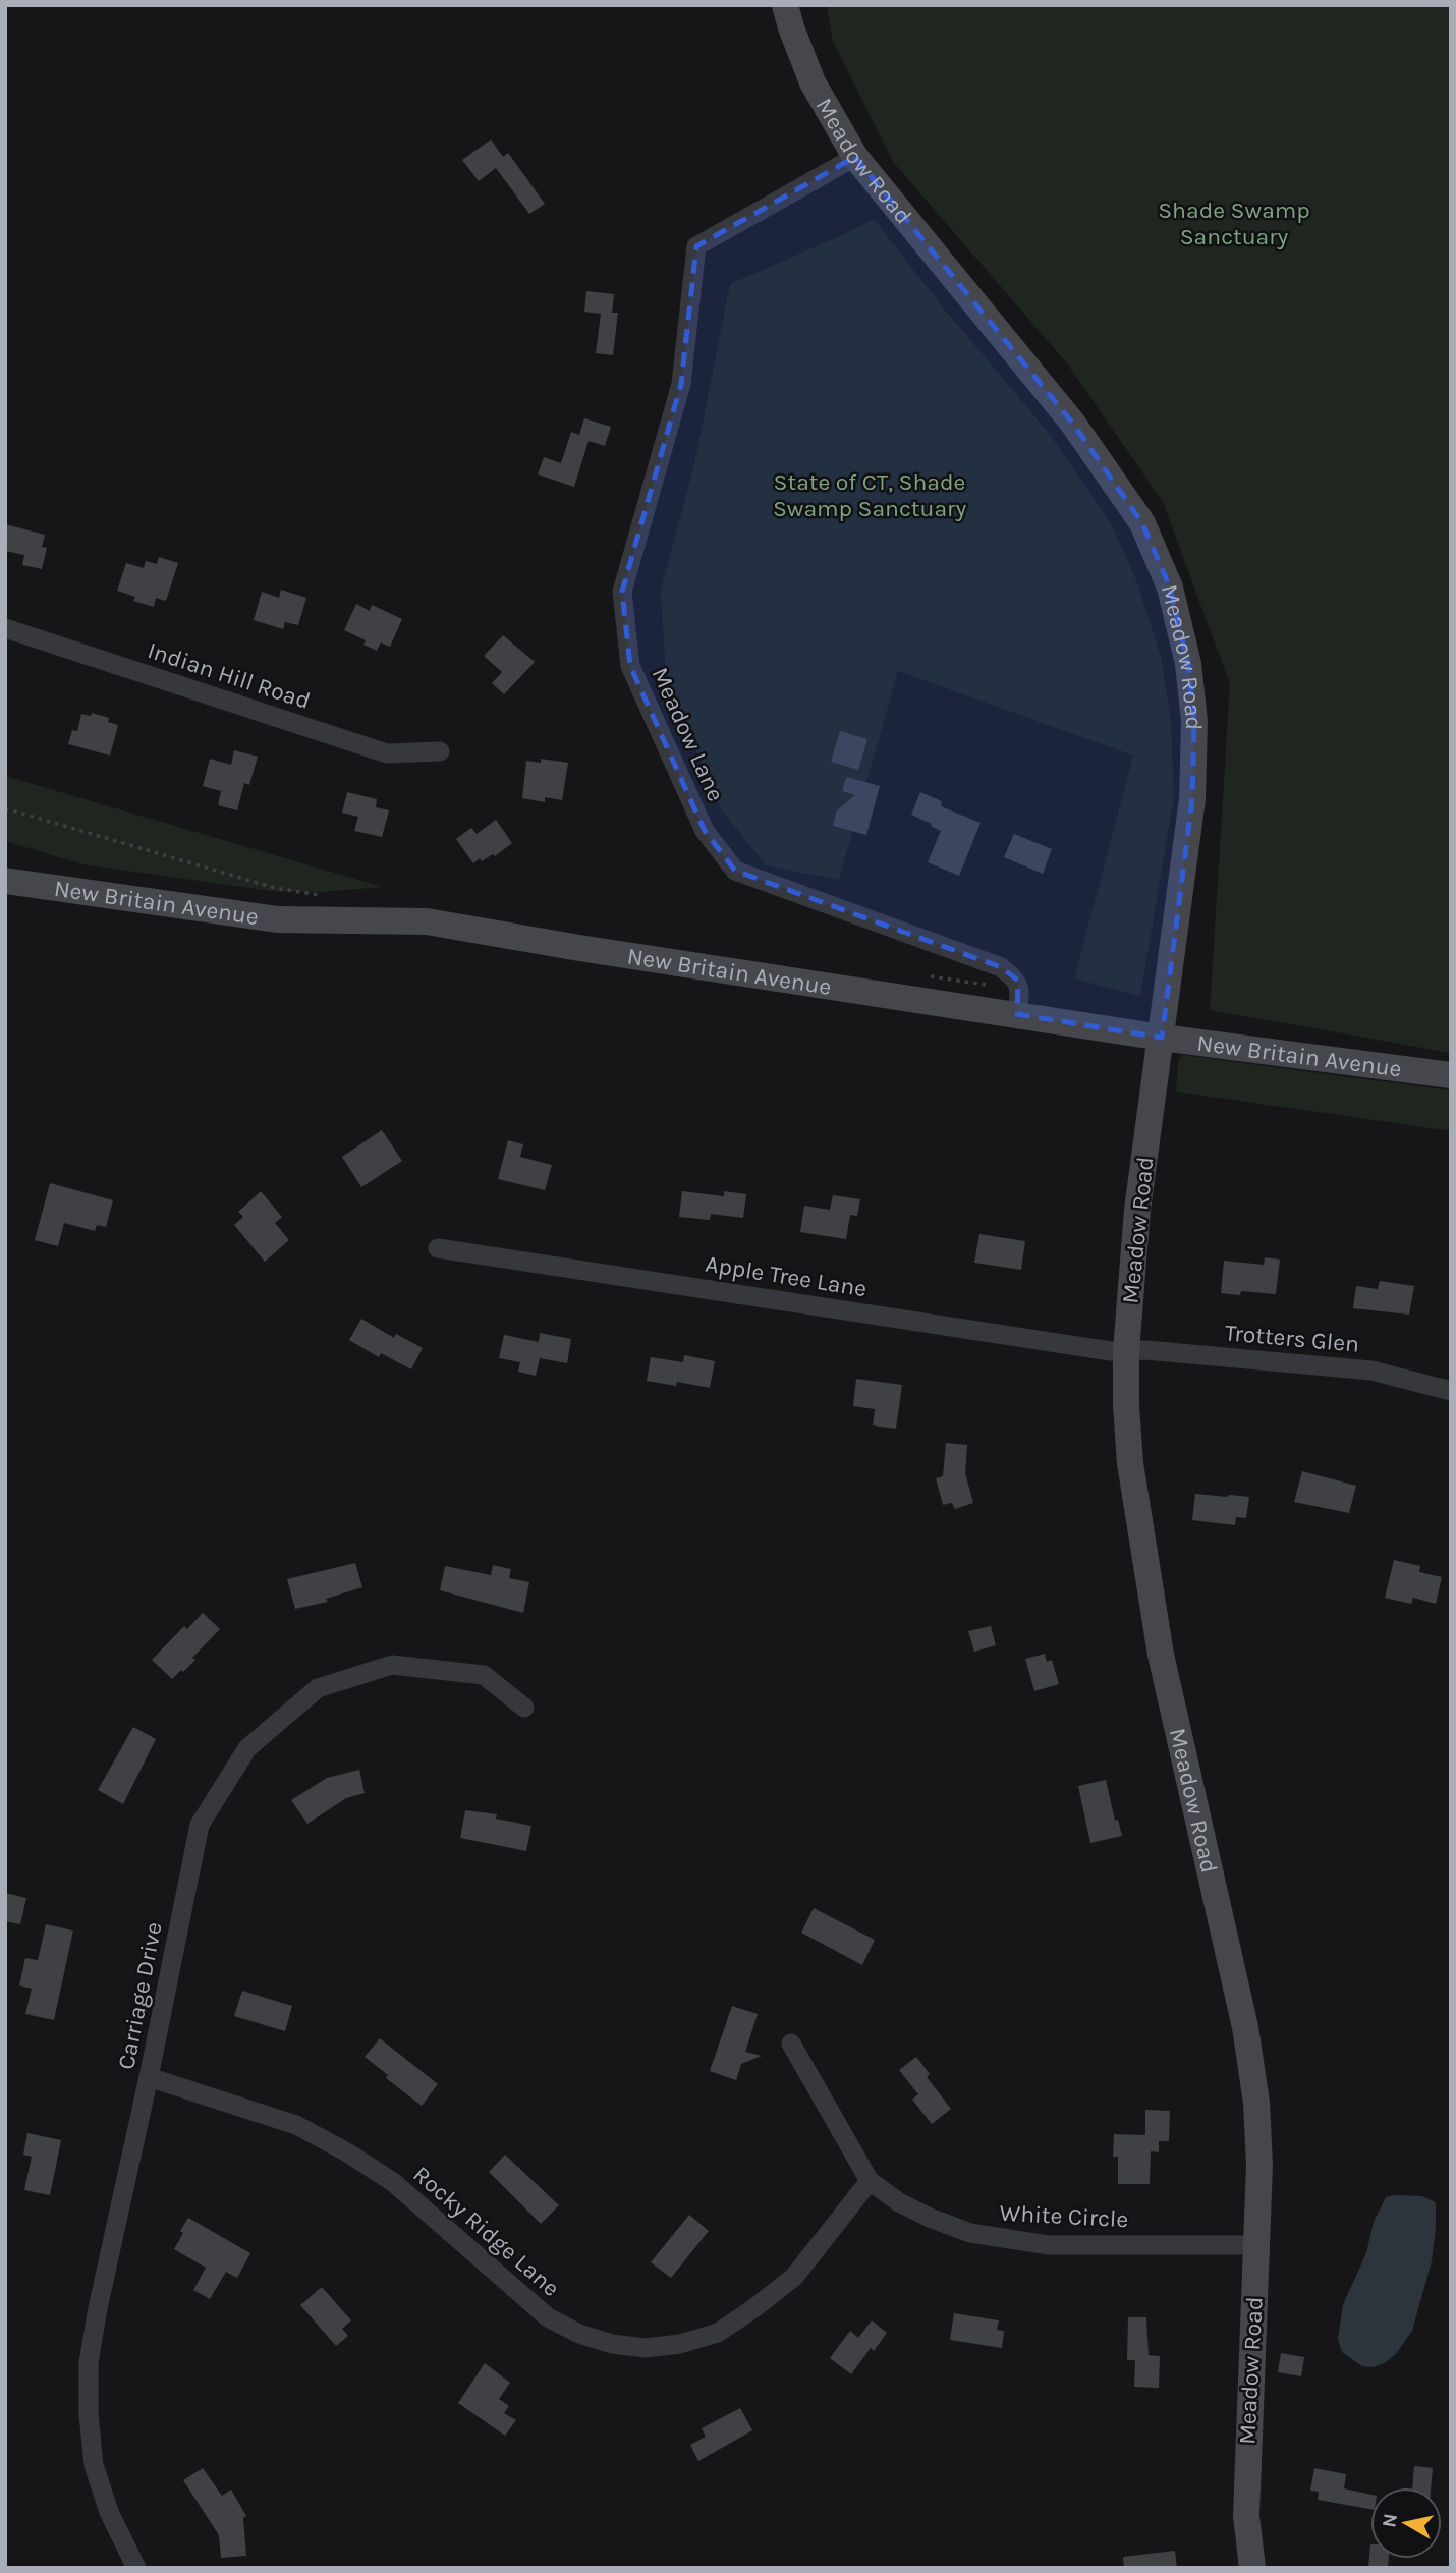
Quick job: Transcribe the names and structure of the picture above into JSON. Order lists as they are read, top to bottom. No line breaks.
{"streets":{"street":["Meadow Road","Indian Hill Road","Meadow Lane","New Britain Avenue","Apple Tree Lane","Trotters Glen","Carriage Drive","White Circle","Rocky Ridge Lane"]},"crossings":[["Meadow Road","Meadow Lane"],["Meadow Road","New Britain Avenue"],["Meadow Road","Apple Tree Lane"],["Meadow Road","Trotters Glen"],["Meadow Road","White Circle"],["Meadow Lane","New Britain Avenue"],["Apple Tree Lane","Trotters Glen"],["Carriage Drive","Rocky Ridge Lane"],["White Circle","Rocky Ridge Lane"]],"parks":["Shade Swamp Sanctuary","State of CT, Shade Swamp Sanctuary"],"north":"left"}
